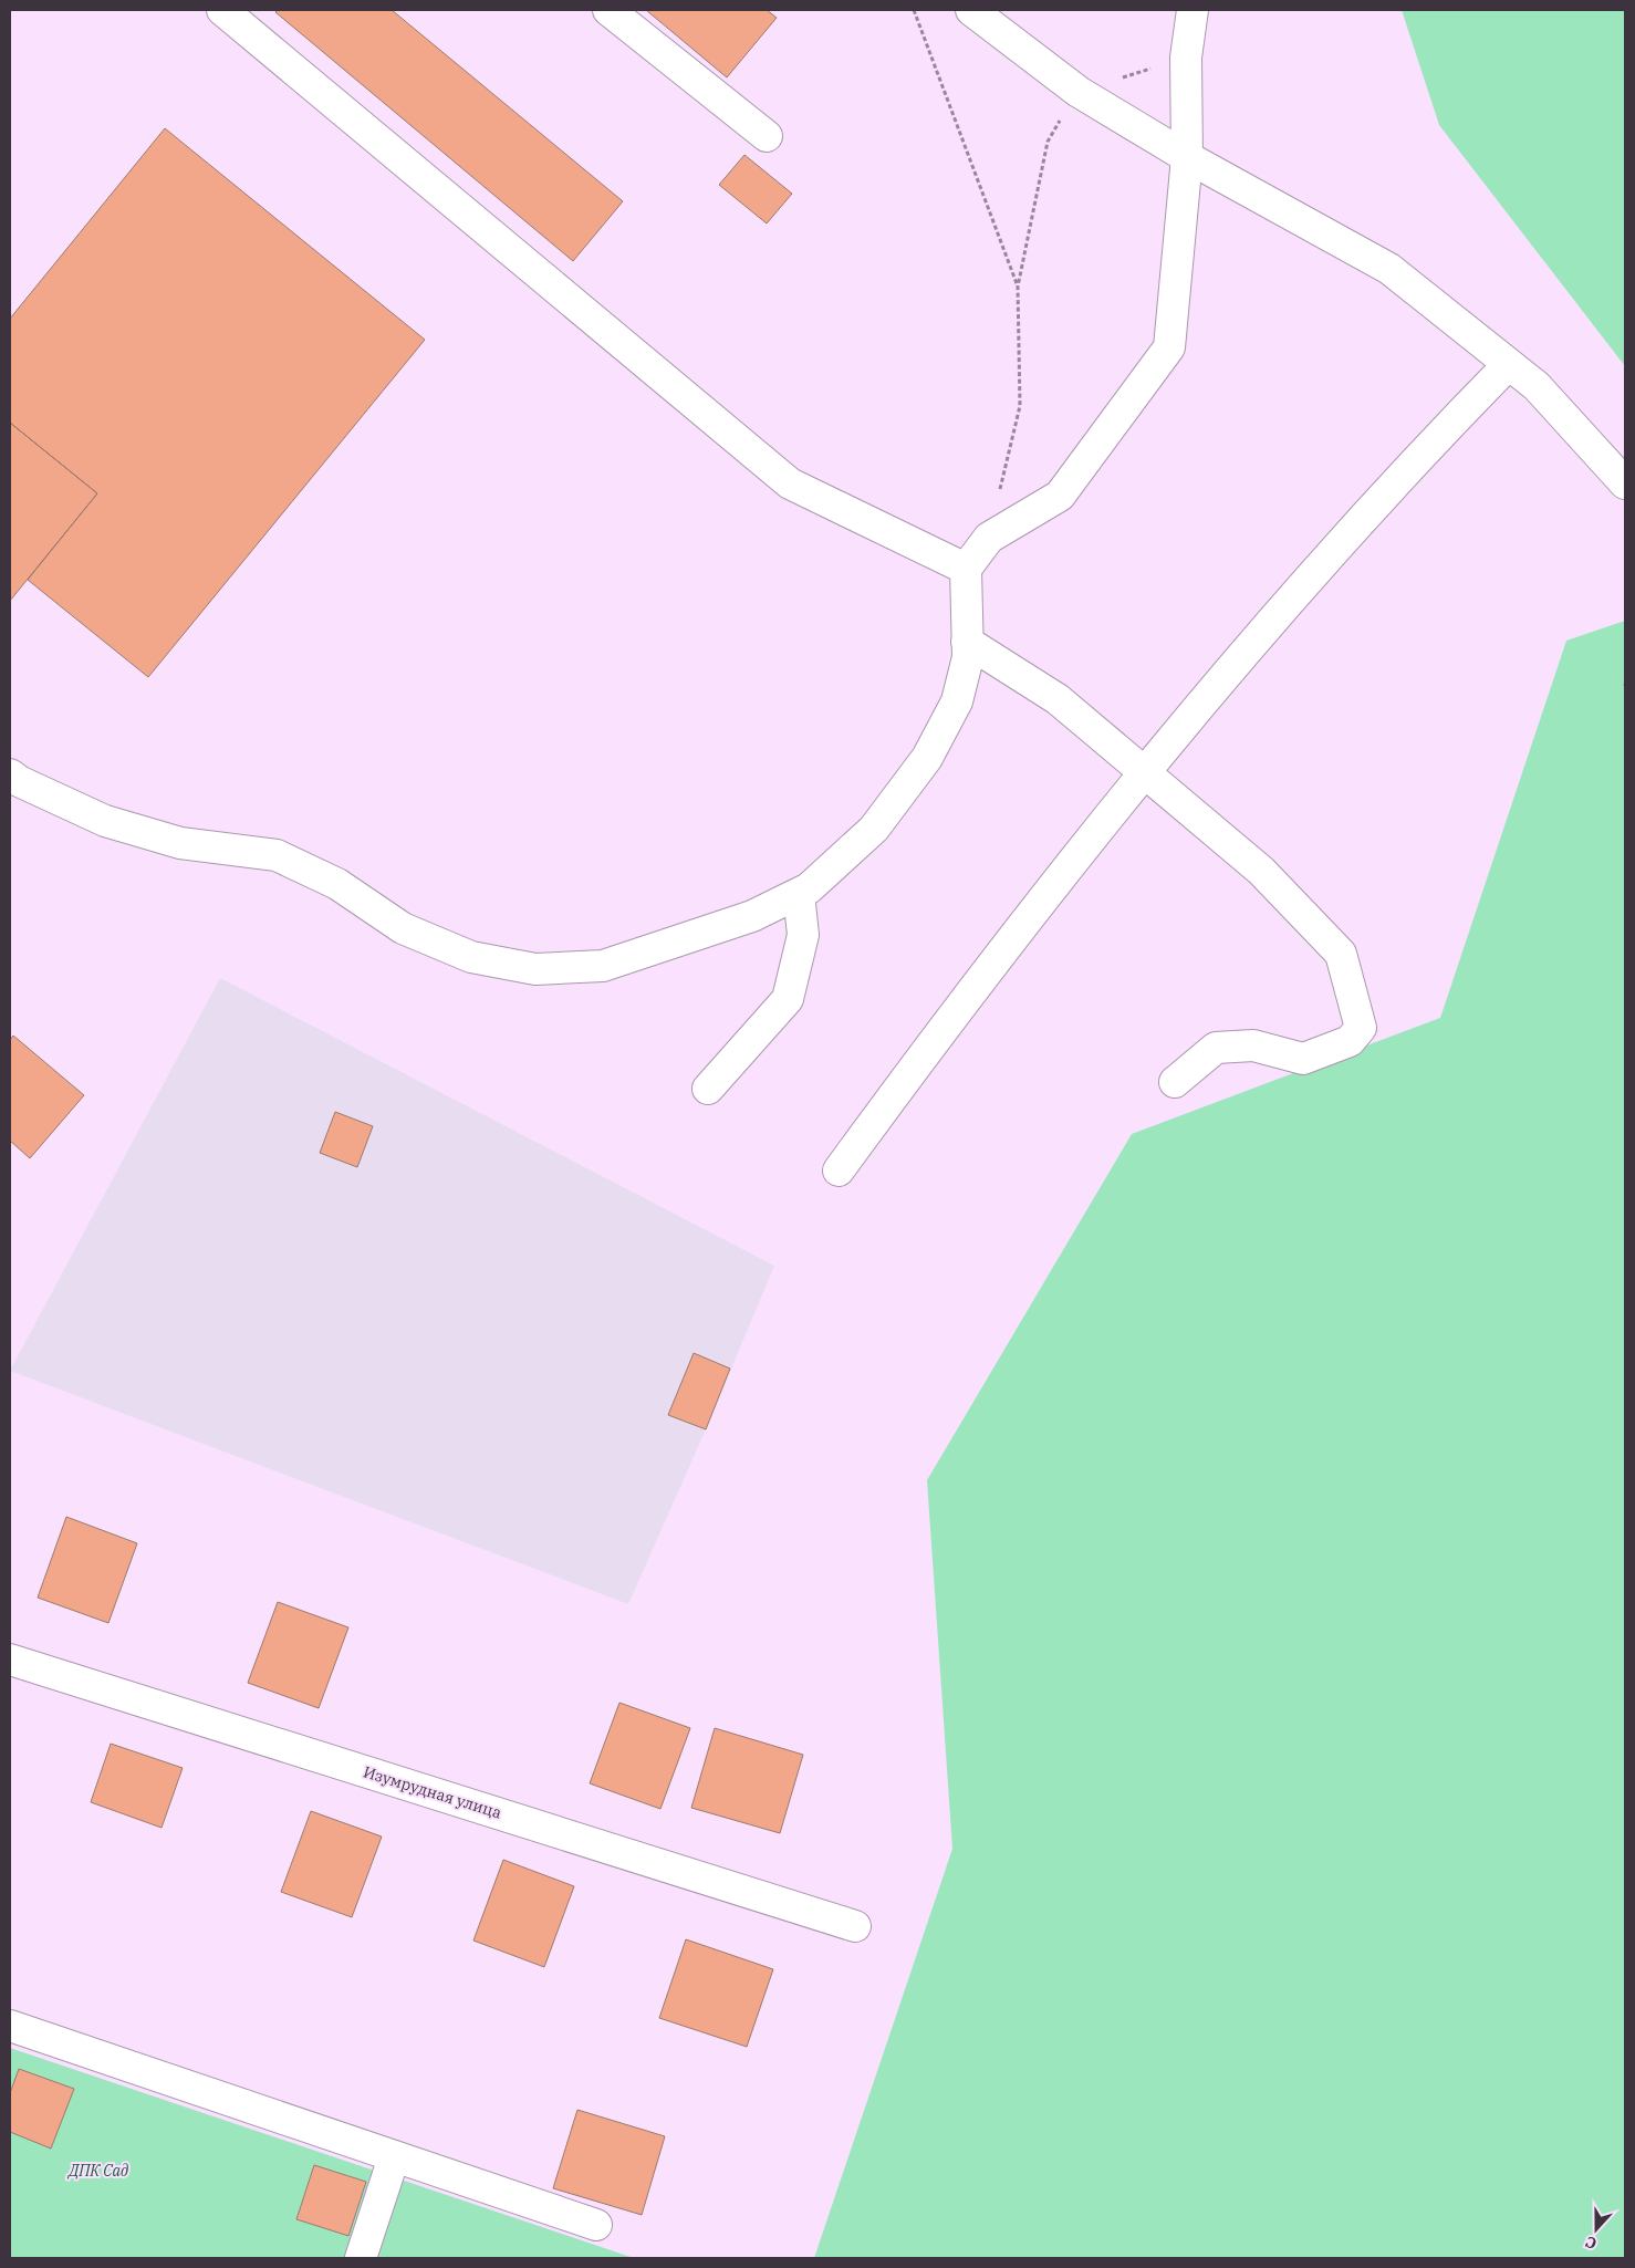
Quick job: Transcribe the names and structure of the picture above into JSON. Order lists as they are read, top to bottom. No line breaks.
{"streets":{"street":["Изумрудная улица"]},"parks":["ДПК Сад"],"north":"bottom"}
